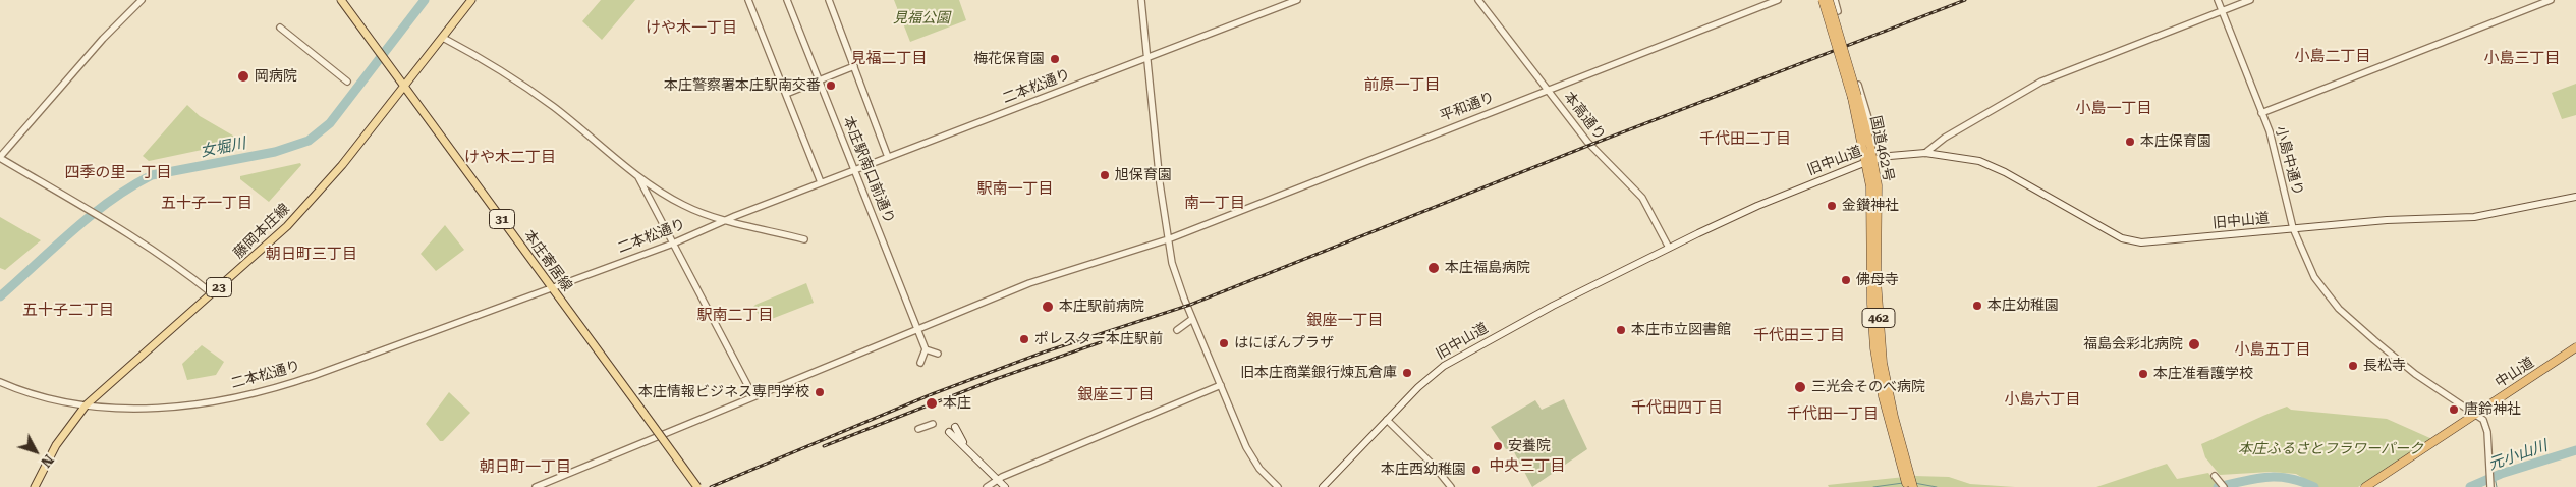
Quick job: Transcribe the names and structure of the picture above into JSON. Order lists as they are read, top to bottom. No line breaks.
{"streets":{"highway":["国道462号","462","中山道"],"main road":["旧中山道","31","藤岡本庄線","本庄寄居線","23"],"street":["二本松通り","平和通り","本高通り","小島中通り","本庄駅南口前通り"]},"crossings":[["二本松通り","本庄駅南口前通り"],["二本松通り","藤岡本庄線"],["二本松通り","本庄寄居線"],["平和通り","本高通り"],["平和通り","本庄駅南口前通り"],["本高通り","旧中山道"],["国道462号","旧中山道"],["旧中山道","小島中通り"],["小島中通り","中山道"],["藤岡本庄線","本庄寄居線"]],"districts":["けや木一丁目","小島二丁目","見福二丁目","小島三丁目","前原一丁目","小島一丁目","千代田二丁目","けや木二丁目","四季の里一丁目","駅南一丁目","五十子一丁目","南一丁目","朝日町三丁目","五十子二丁目","駅南二丁目","銀座一丁目","千代田三丁目","小島五丁目","銀座三丁目","小島六丁目","千代田四丁目","千代田一丁目","中央三丁目","朝日町一丁目"],"water":["女堀川","元小山川"],"parks":["見福公園","本庄ふるさとフラワーパーク"],"places":["梅花保育園","岡病院","本庄警察署本庄駅南交番","本庄保育園","旭保育園","金鑚神社","本庄福島病院","佛母寺","本庄幼稚園","本庄駅前病院","本庄市立図書館","ポレスター本庄駅前","はにぽんプラザ","福島会彩北病院","長松寺","旧本庄商業銀行煉瓦倉庫","本庄准看護学校","三光会そのべ病院","本庄情報ビジネス専門学校","本庄","唐鈴神社","安養院","本庄西幼稚園"],"north":"bottom right"}
